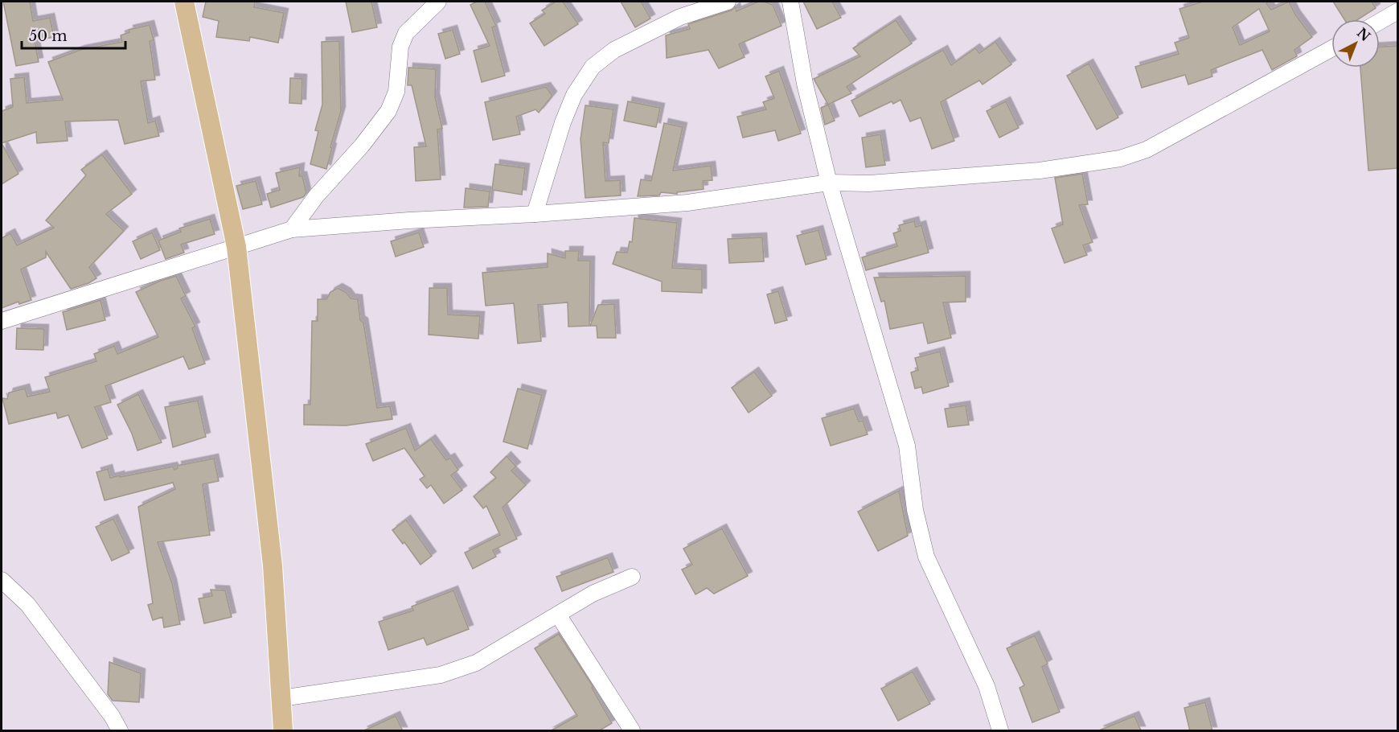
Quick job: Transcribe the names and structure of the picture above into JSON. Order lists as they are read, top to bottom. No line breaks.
{"scale_bar":"50 m","north":"top right"}
